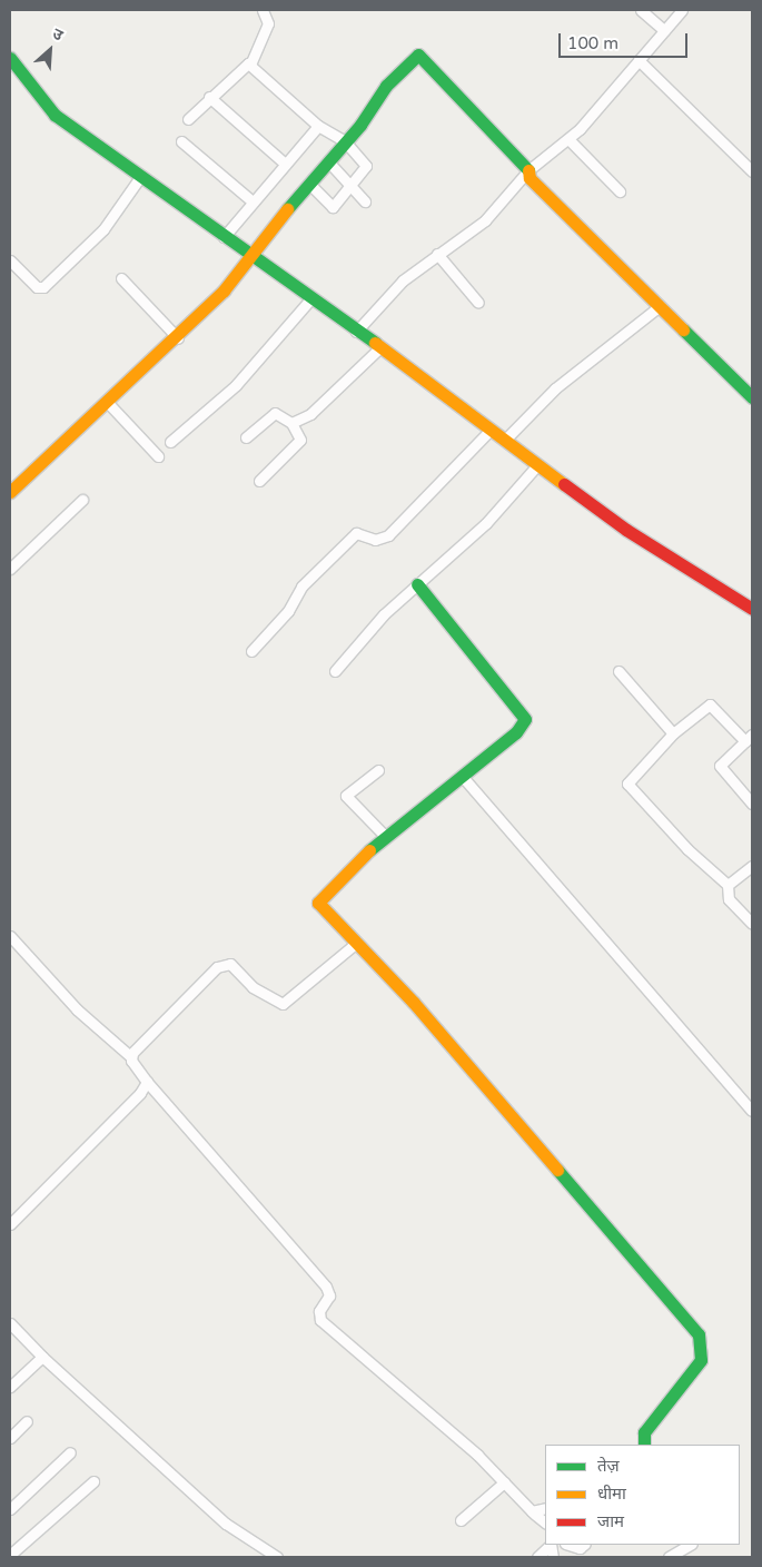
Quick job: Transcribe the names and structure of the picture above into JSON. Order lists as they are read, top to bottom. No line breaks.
{"legend":["तेज़","धीमा","जाम"],"scale_bar":"100 m","north":"top right"}
